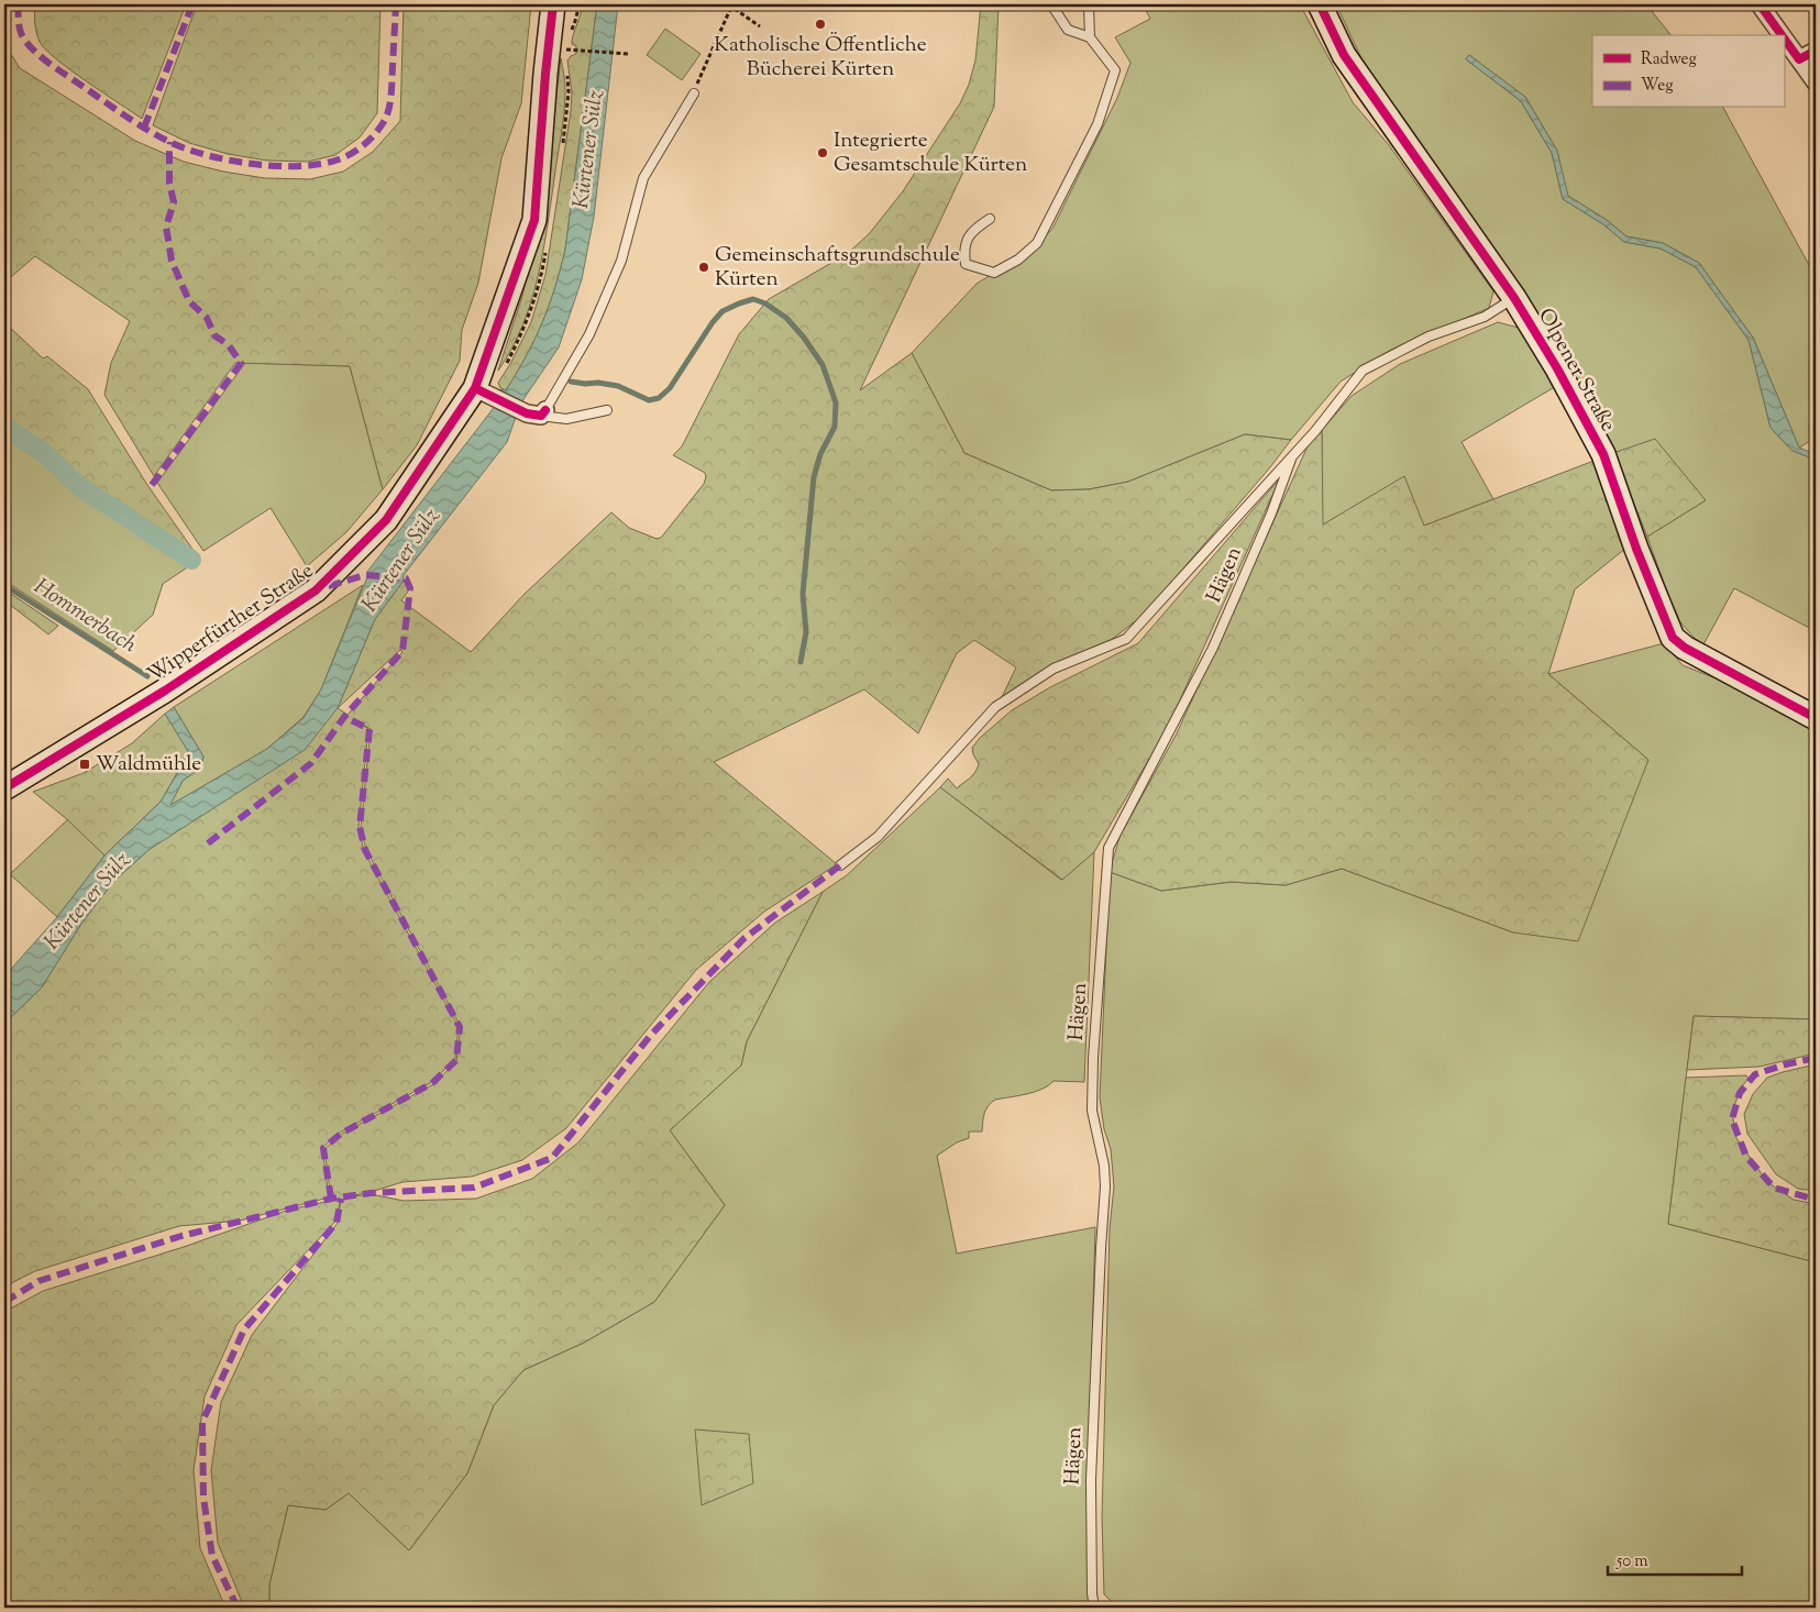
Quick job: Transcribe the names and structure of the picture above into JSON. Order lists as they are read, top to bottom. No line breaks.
{"streets":{"main road":["Olpener Straße","Wipperfürther Straße"],"lane":["Hägen"]},"crossings":[["Olpener Straße","Hägen"]],"water":["Kürtener Sülz","Hommerbach"],"places":{"other":["Katholische Öffentliche Bücherei Kürten","Integrierte Gesamtschule Kürten","Gemeinschaftsgrundschule Kürten"],"transit":["Waldmühle"]},"legend":["Radweg","Weg"],"scale_bar":"50 m"}
